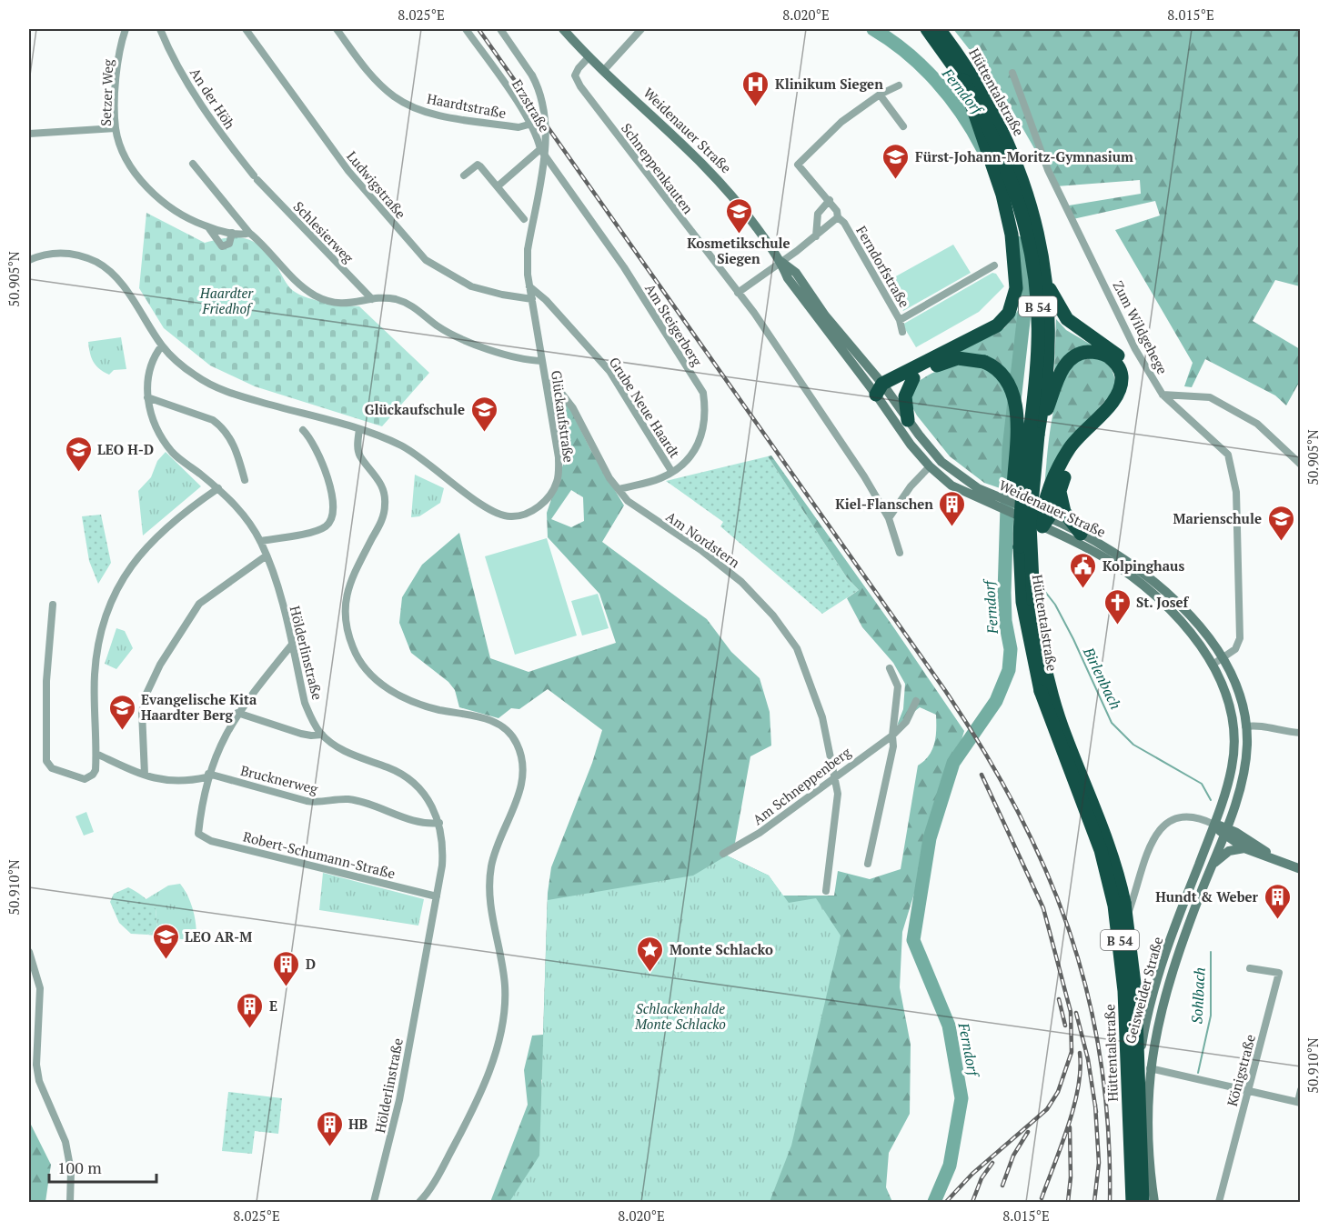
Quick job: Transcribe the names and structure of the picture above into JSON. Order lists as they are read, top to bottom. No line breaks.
{"streets":{"highway":["Hüttentalstraße","B 54"],"main road":["Weidenauer Straße","Geisweider Straße"],"street":["Setzer Weg","An der Höh","Haardtstraße","Erzstraße","Schneppenkauten","Ludwigstraße","Schlesierweg","Ferndorfstraße","Am Steigerberg","Zum Wildgehege","Grube Neue Haardt","Glückaufstraße","Am Nordstern","Hölderlinstraße","Brucknerweg","Am Schneppenberg","Robert-Schumann-Straße","Königstraße"]},"crossings":[["Hüttentalstraße","Geisweider Straße"],["An der Höh","Schlesierweg"],["Haardtstraße","Erzstraße"],["Erzstraße","Am Steigerberg"],["Weidenauer Straße","Schneppenkauten"],["Weidenauer Straße","Zum Wildgehege"],["Weidenauer Straße","Geisweider Straße"],["Ludwigstraße","Glückaufstraße"],["Am Steigerberg","Grube Neue Haardt"],["Am Steigerberg","Am Nordstern"],["Grube Neue Haardt","Glückaufstraße"],["Glückaufstraße","Am Nordstern"],["Glückaufstraße","Hölderlinstraße"],["Am Nordstern","Am Schneppenberg"],["Hölderlinstraße","Brucknerweg"],["Hölderlinstraße","Robert-Schumann-Straße"],["Brucknerweg","Robert-Schumann-Straße"]],"water":["Ferndorf","Birlenbach","Sohlbach"],"parks":["Haardter Friedhof","Schlackenhalde Monte Schlacko"],"places":{"hospital":["Klinikum Siegen"],"school or university":["Fürst-Johann-Moritz-Gymnasium","Kosmetikschule Siegen","Glückaufschule","LEO H-D","Marienschule","Evangelische Kita Haardter Berg","LEO AR-M"],"building":["Kiel-Flanschen","Hundt & Weber","D","E","HB"],"public building":["Kolpinghaus"],"church":["St. Josef"],"place":["Monte Schlacko"]},"scale_bar":"100 m","coordinates":["8.025°E","8.020°E","8.015°E","50.905°N","50.910°N"]}
